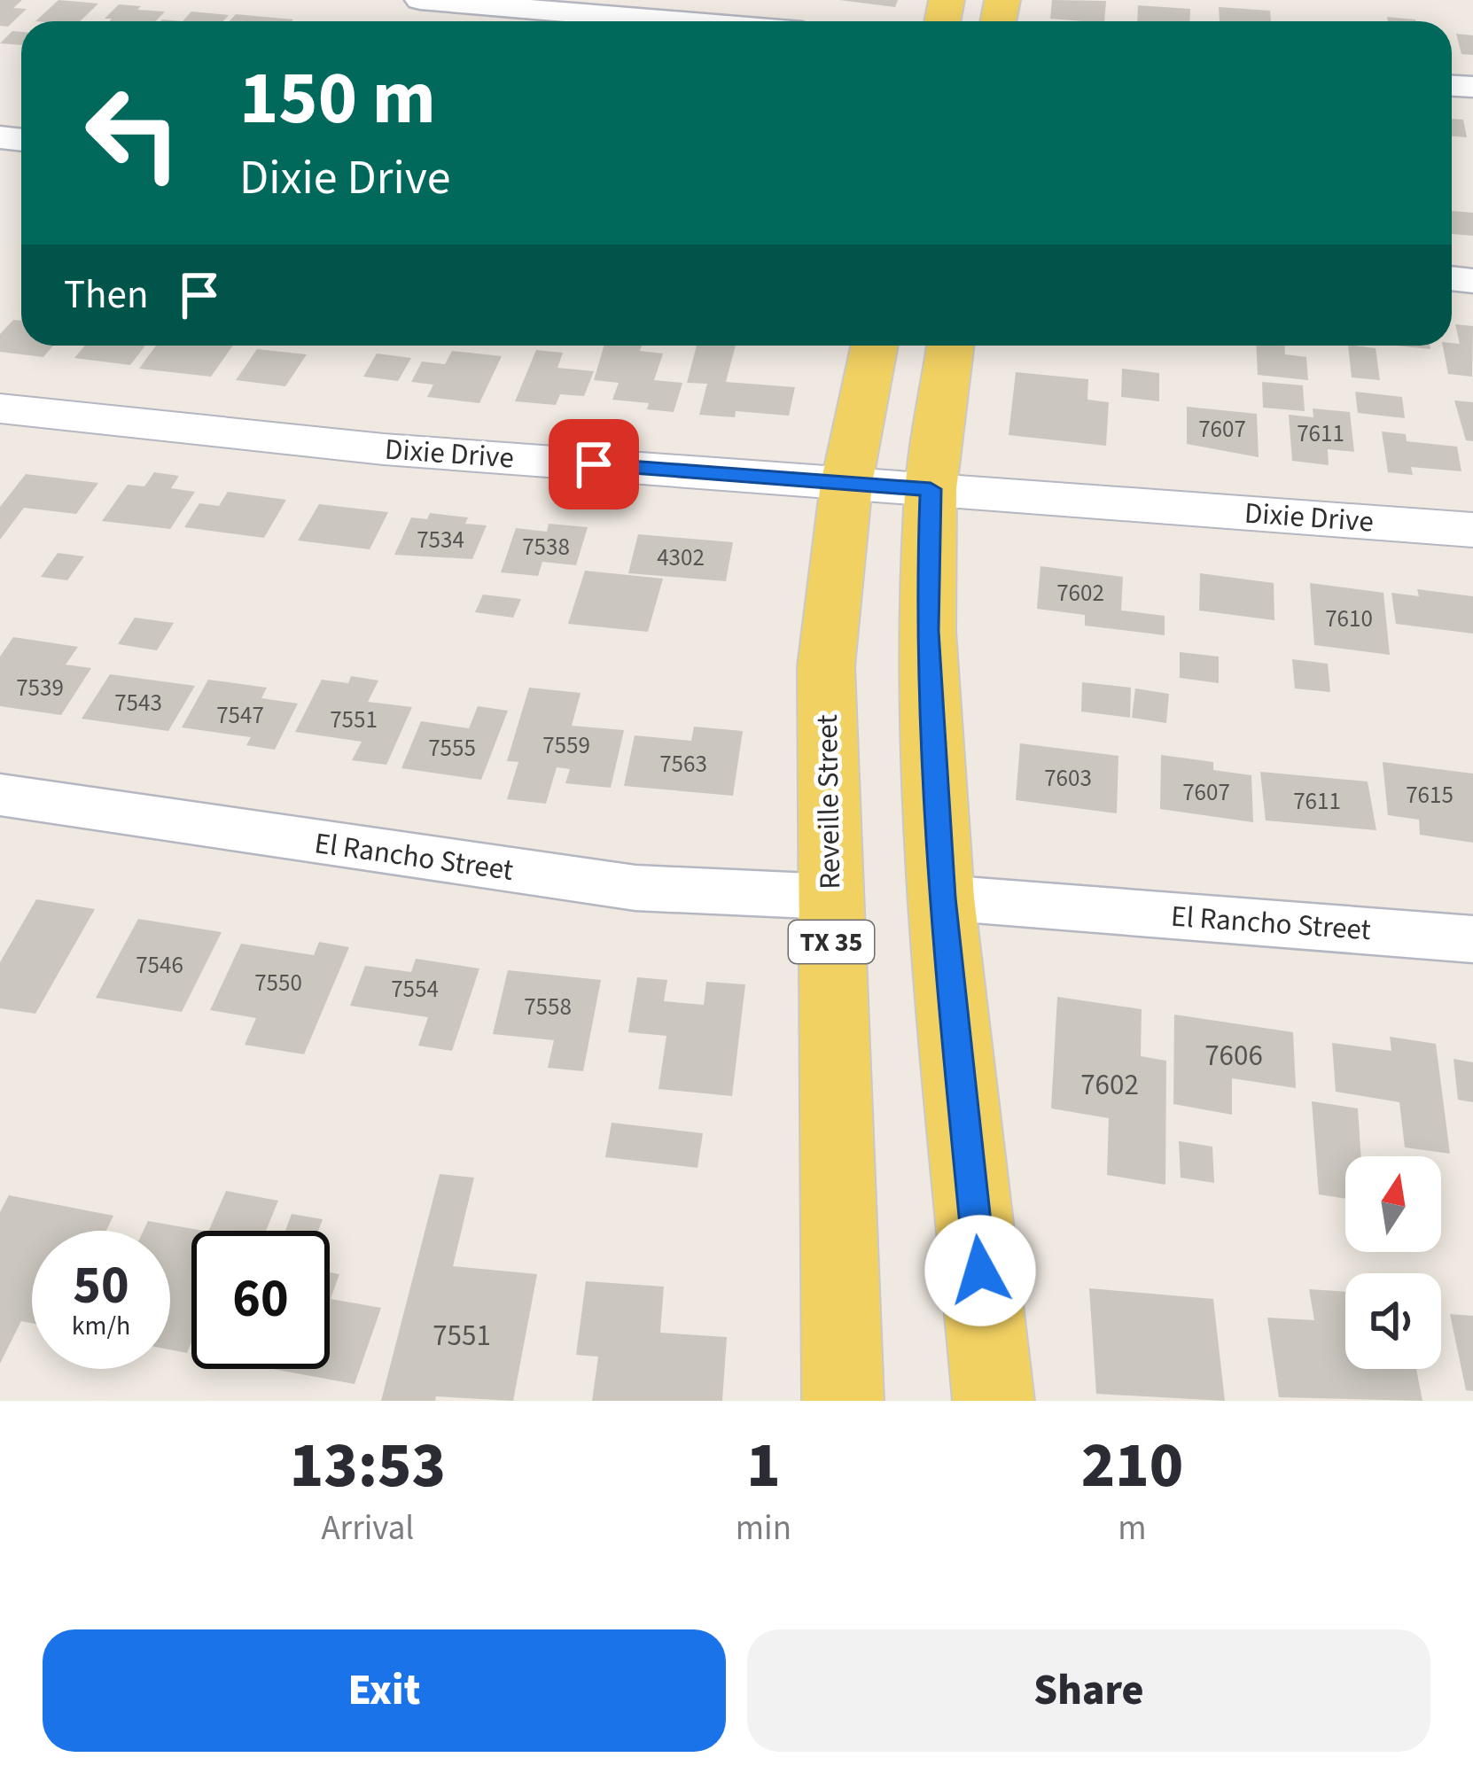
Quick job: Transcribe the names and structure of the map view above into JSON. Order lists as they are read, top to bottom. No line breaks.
{"streets":{"main road":["Reveille Street","TX 35"],"street":["Dixie Drive","El Rancho Street"]},"crossings":[["Dixie Drive","Reveille Street"],["Reveille Street","El Rancho Street"]],"house_numbers":["7607","7611","7534","7538","4302","7602","7610","7539","7543","7547","7551","7559","7555","7563","7603","7607","7615","7611","7546","7550","7554","7558","7606","7602","7551"],"north":"top","page":{"turn":["150 m","Dixie Drive"],"then":"Then","speed":"50 km/h","limit":"60","eta":["13:53","Arrival","1","min","210","m"],"buttons":["Exit","Share"]}}
